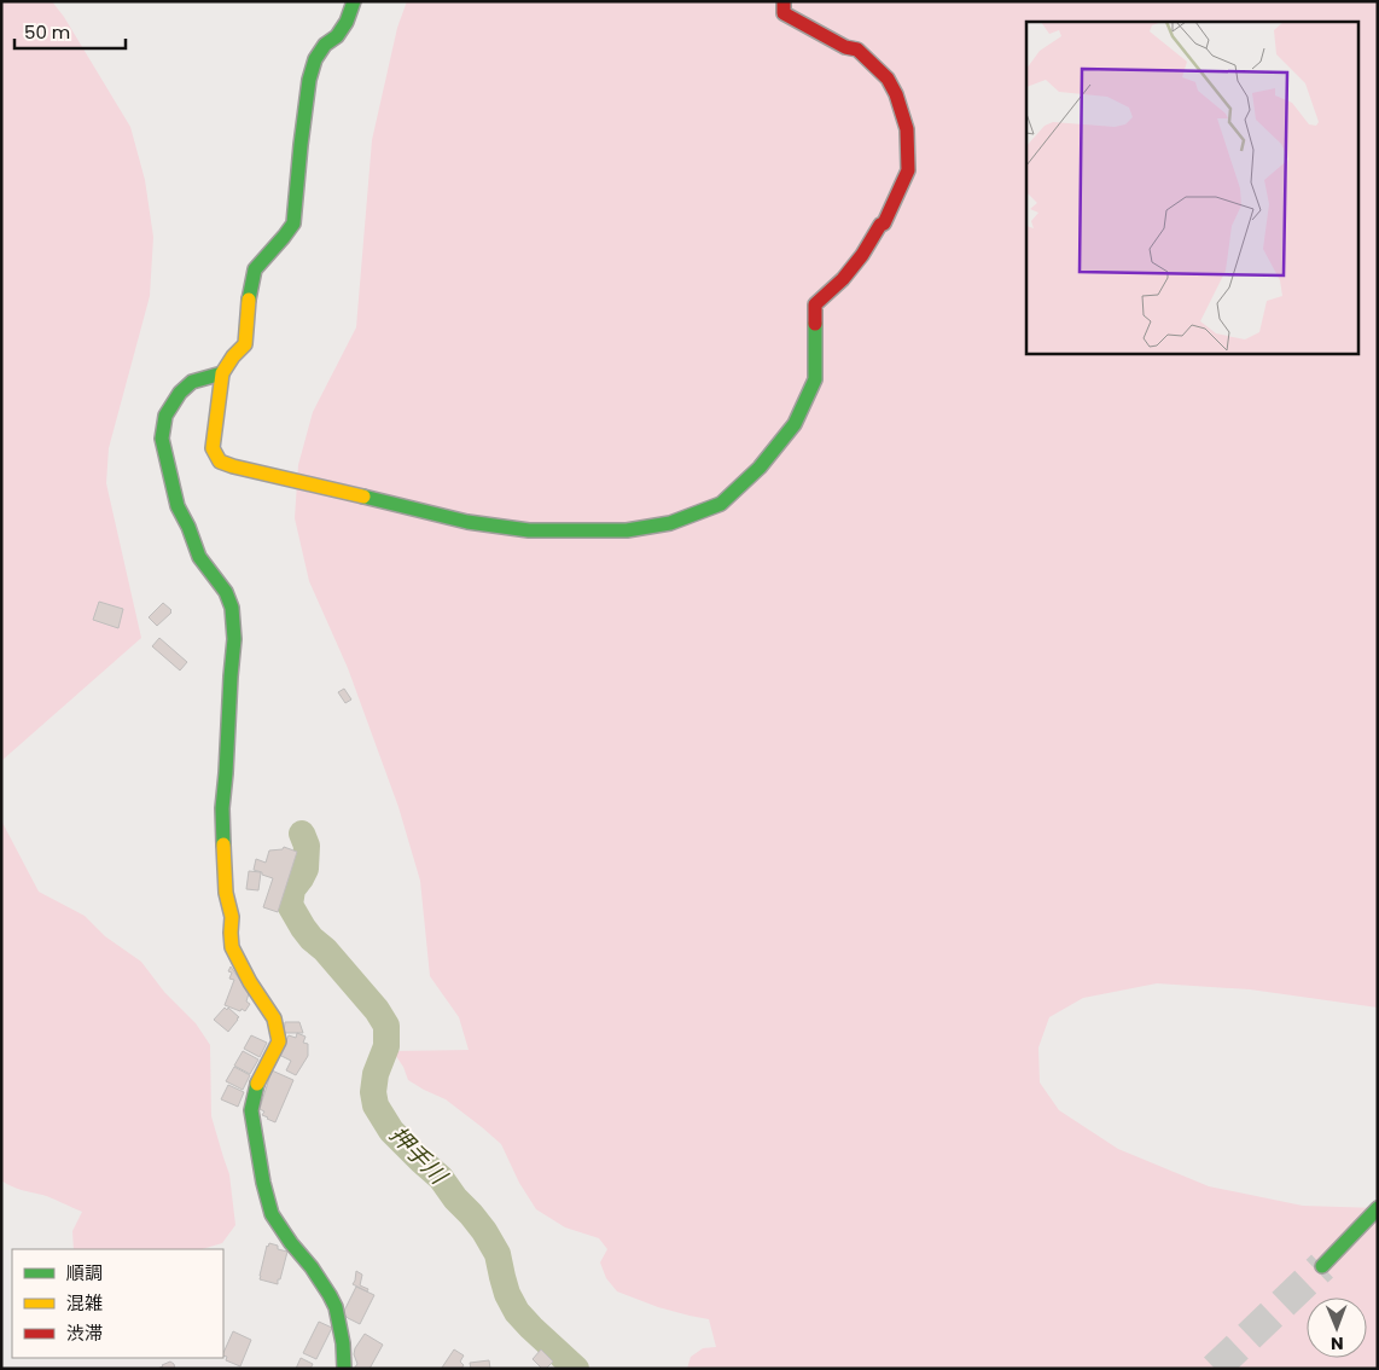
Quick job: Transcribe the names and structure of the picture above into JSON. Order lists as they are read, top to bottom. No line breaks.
{"water":["押手川"],"legend":["順調","混雑","渋滞"],"scale_bar":"50 m","north":"bottom"}
